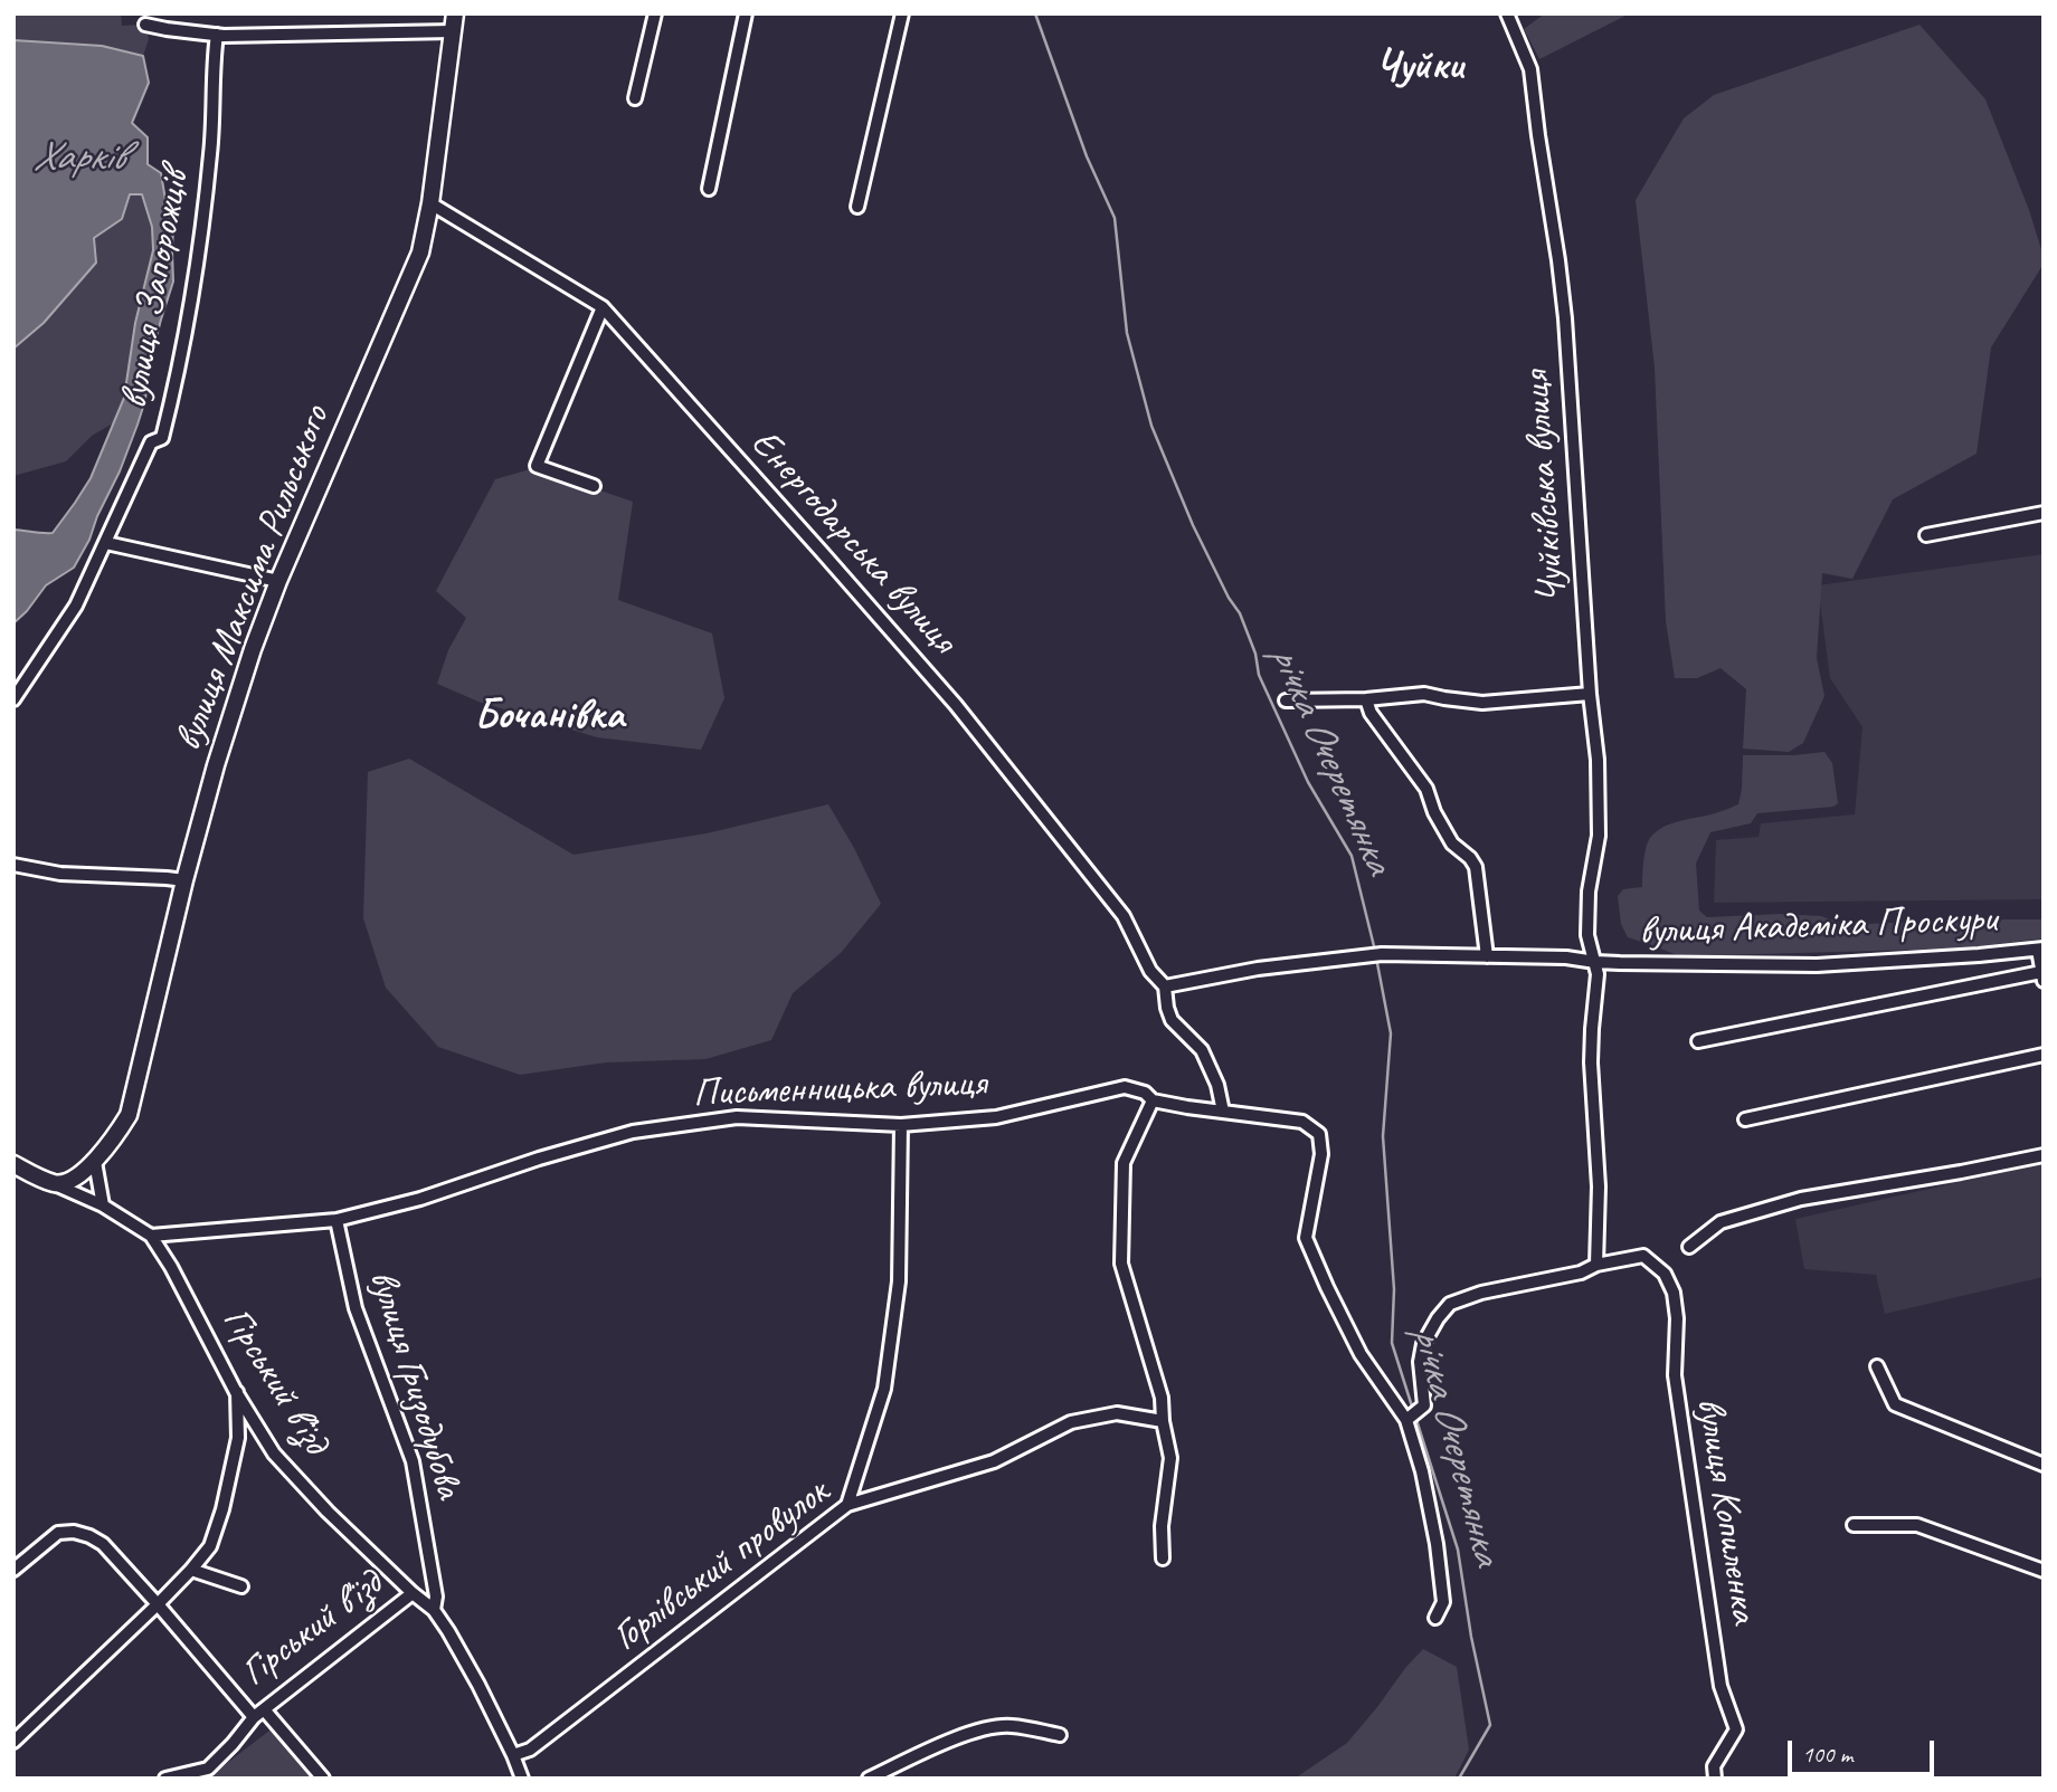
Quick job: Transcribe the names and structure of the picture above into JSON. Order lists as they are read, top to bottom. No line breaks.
{"streets":{"main road":["вулиця Максима Рильського"],"street":["вулиця Запорожців","Чуйківська вулиця","Енергодарська вулиця","вулиця Академіка Проскури","Письменницька вулиця","Гірський в’їзд","вулиця Гризодубова","вулиця Копиленка","Горлівський провулок","Гірський в'їзд"]},"crossings":[["Чуйківська вулиця","вулиця Академіка Проскури"],["Енергодарська вулиця","вулиця Максима Рильського"],["Енергодарська вулиця","Письменницька вулиця"],["Письменницька вулиця","Гірський в’їзд"],["Письменницька вулиця","вулиця Гризодубова"],["Гірський в’їзд","вулиця Гризодубова"],["Гірський в’їзд","Гірський в'їзд"],["вулиця Гризодубова","Горлівський провулок"]],"districts":["Чуйки","Бочанівка"],"water":["Харків","річка Очеретянка"],"scale_bar":"100 m"}
